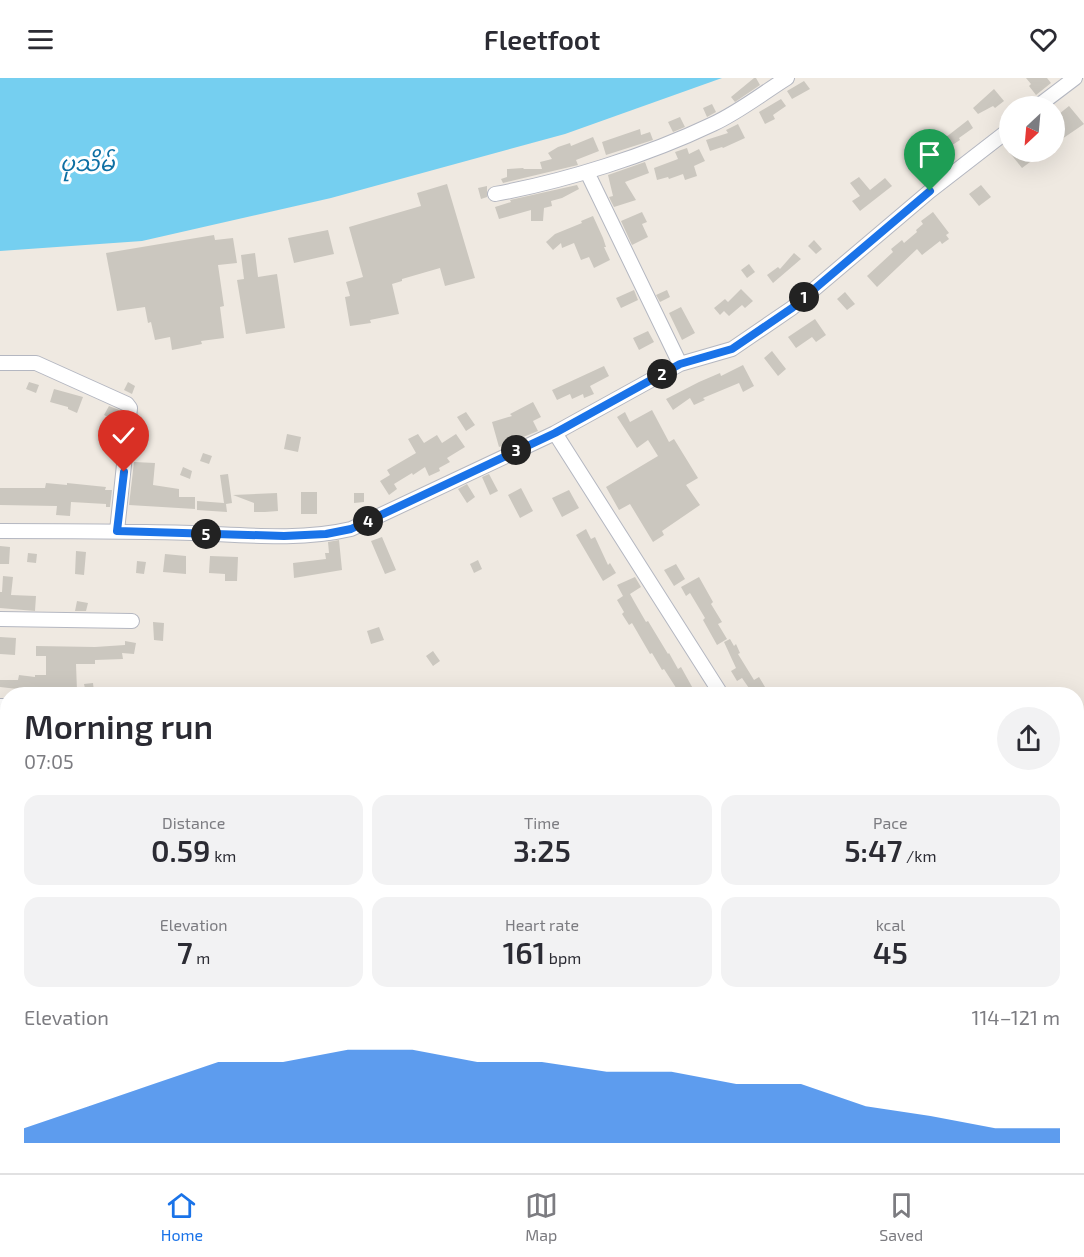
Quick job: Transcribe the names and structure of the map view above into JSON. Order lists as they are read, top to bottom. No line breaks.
{"water":["ပုသိမ်"],"north":"bottom left","page":{"header":"Fleetfoot","pins":["1","2","3","4","5"],"heading":["Morning run","07:05"],"stats":[["Distance","0.59 km"],["Time","3:25"],["Pace","5:47 /km"],["Elevation","7 m"],["Heart rate","161 bpm"],["kcal","45"]],"chart":["Elevation","114–121 m"],"tabs":["Home","Map","Saved"]}}
